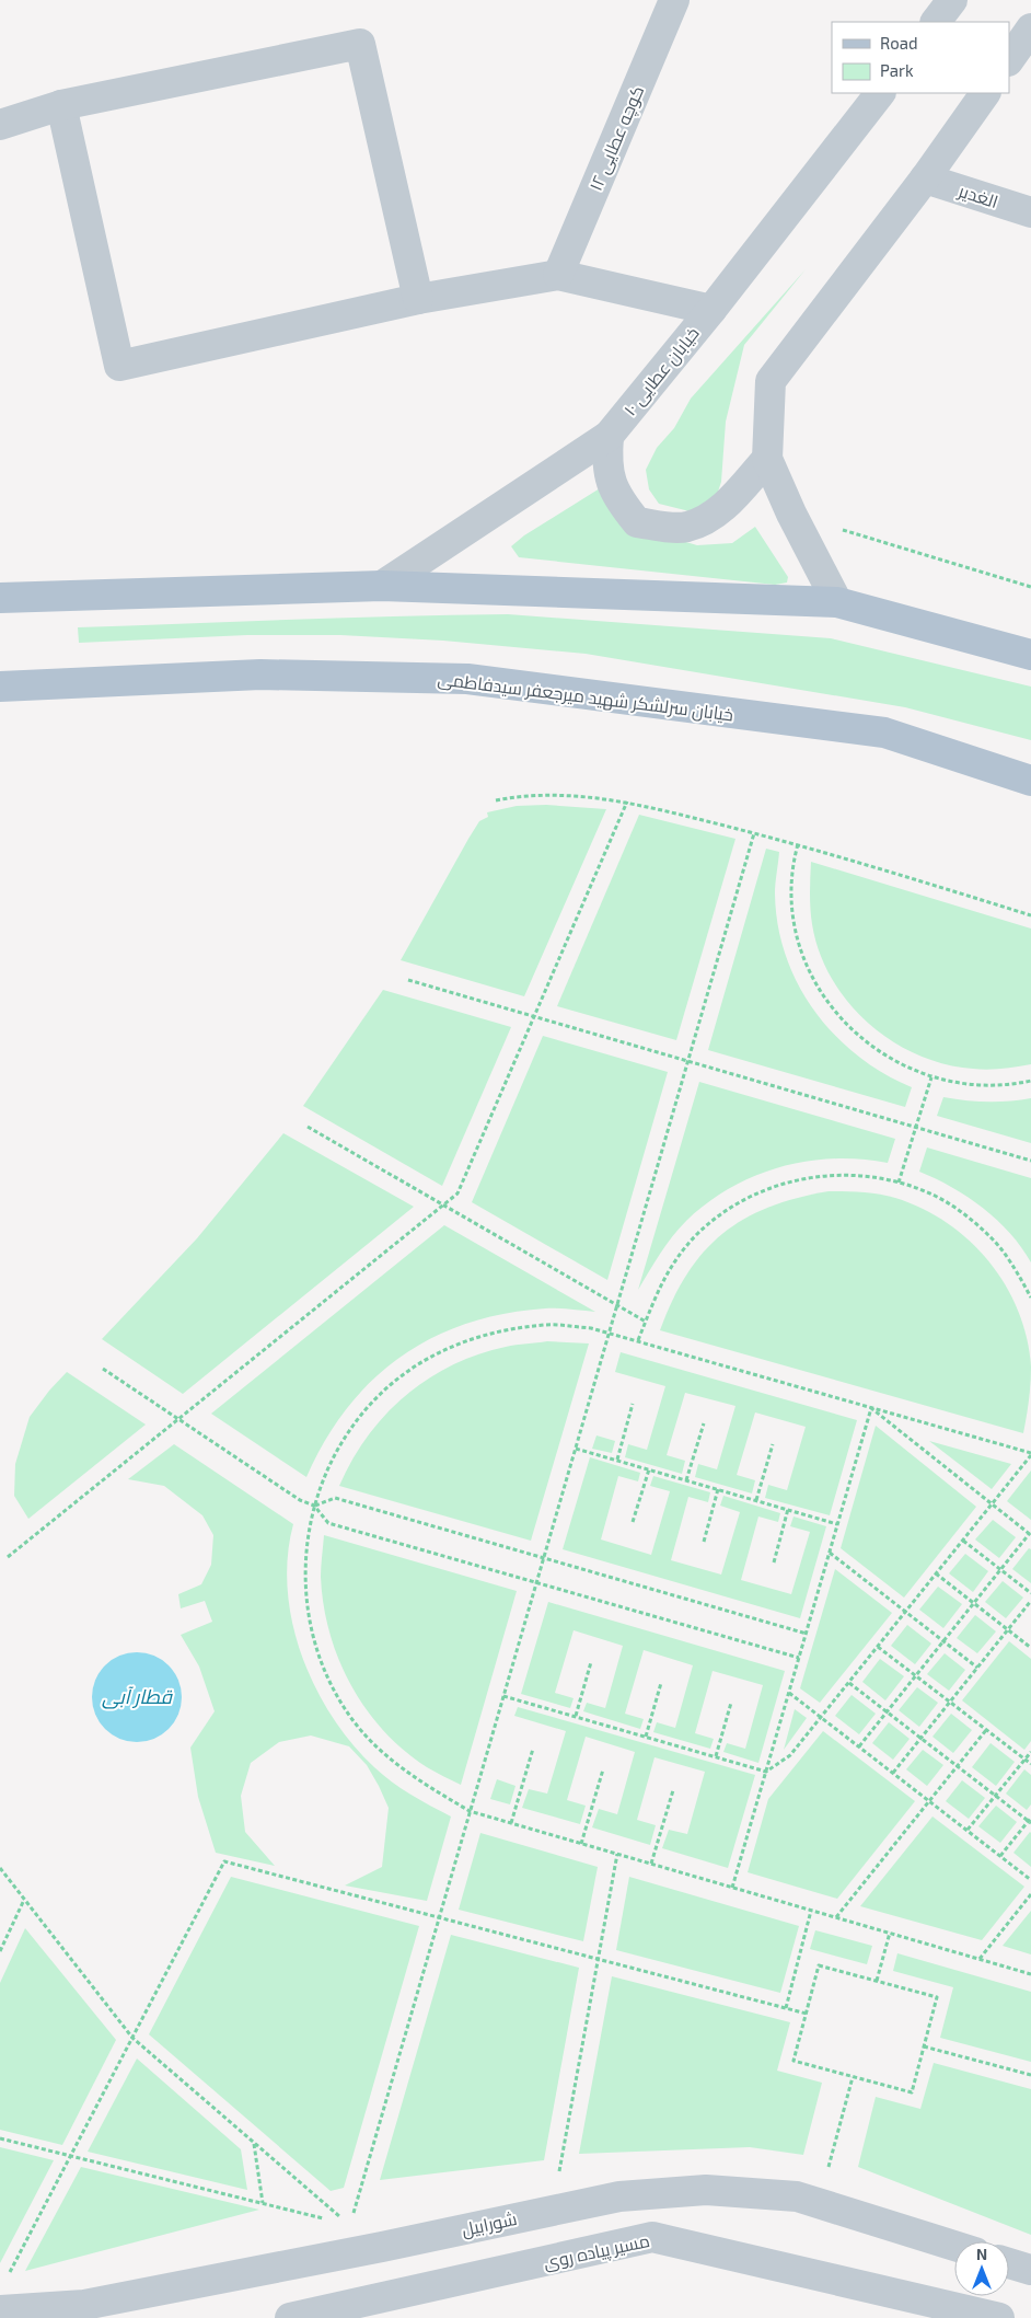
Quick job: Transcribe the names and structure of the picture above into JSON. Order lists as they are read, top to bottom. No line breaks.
{"streets":{"main road":["خیابان سرلشکر شهید میرجعفر سیدفاطمی"],"street":["کوچه عطایی ۱۲","الغدیر","خیابان عطایی ۱۰","شورابیل","مسیر پیاده روی"]},"water":["قطار آبی"],"legend":["Road","Park"],"north":"top"}
